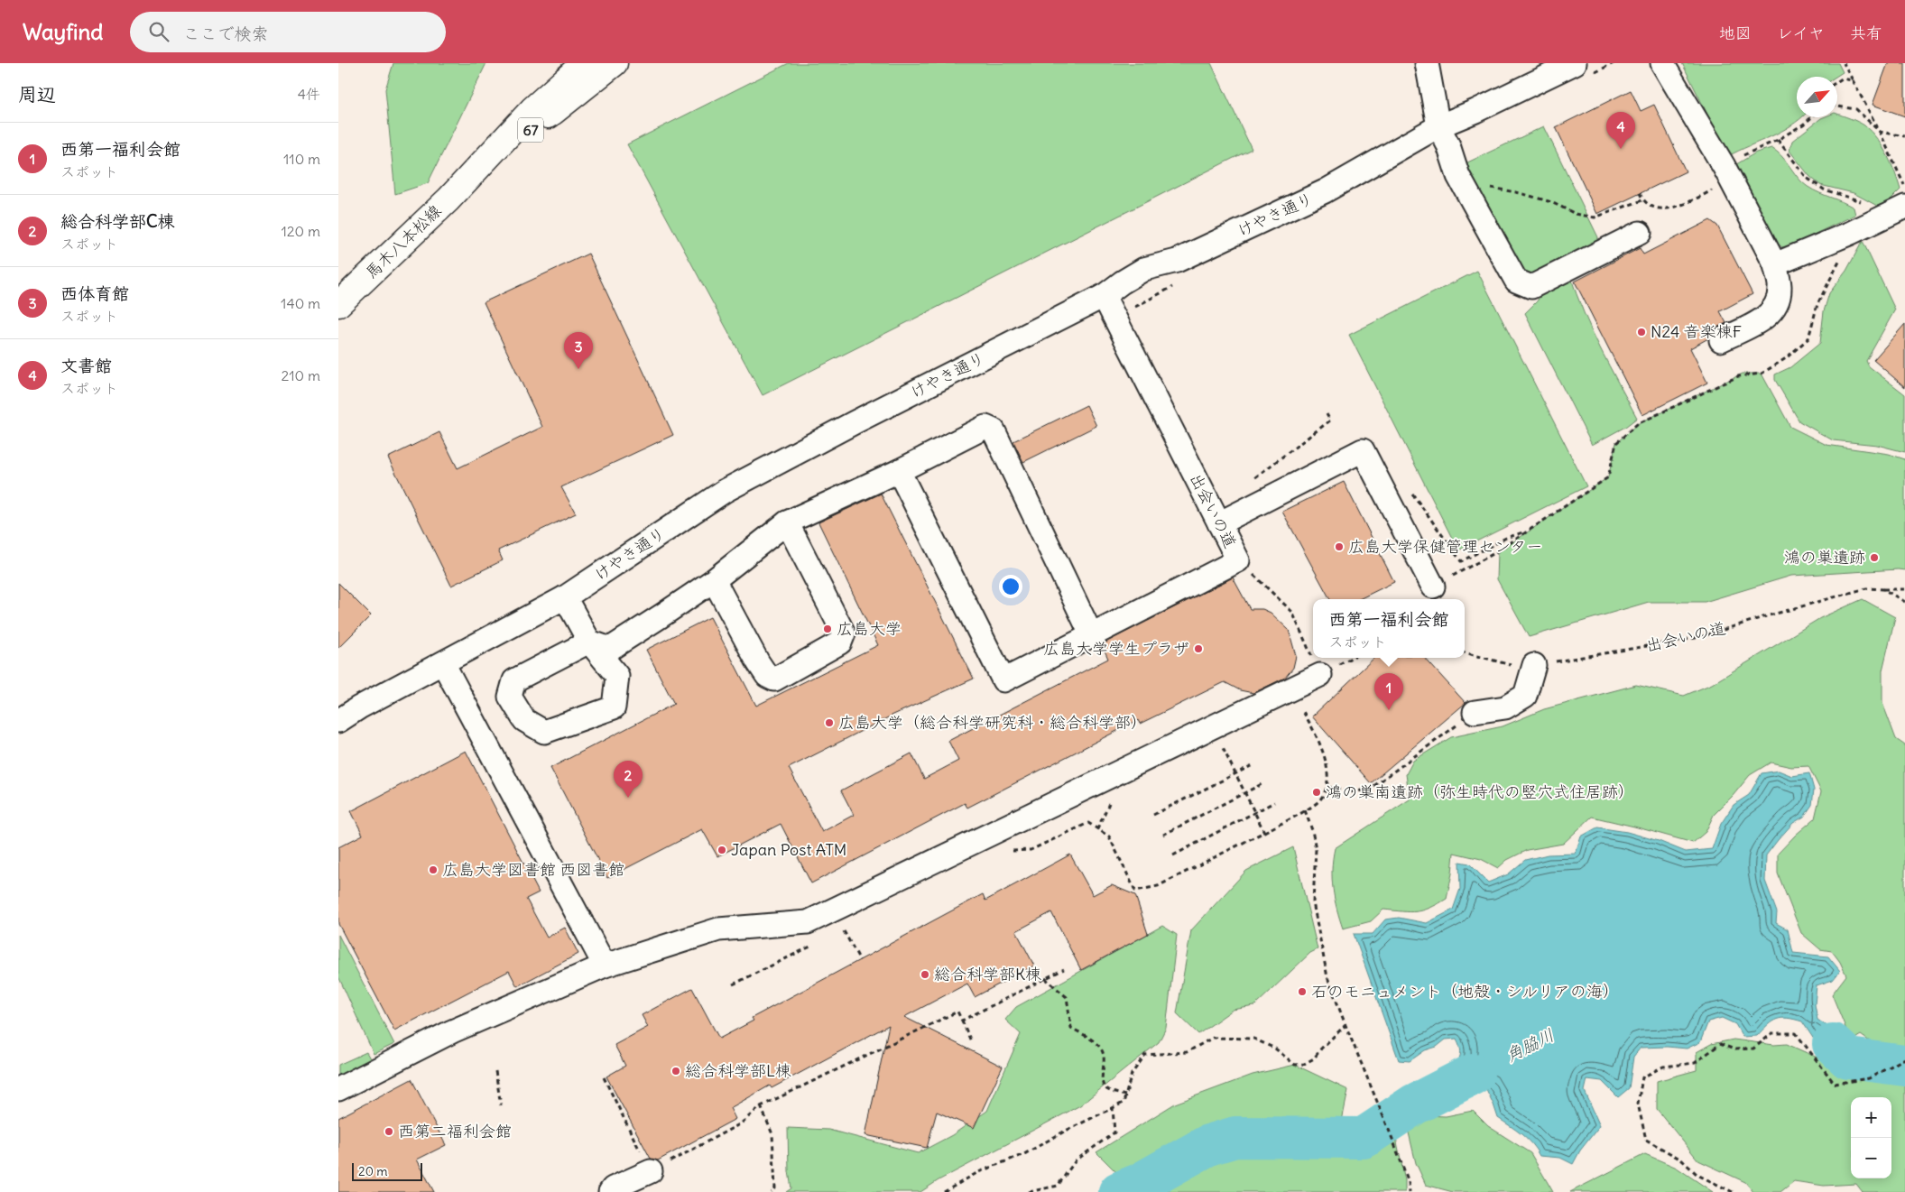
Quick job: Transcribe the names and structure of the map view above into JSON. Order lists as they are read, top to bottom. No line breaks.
{"streets":{"main road":["67","馬木八本松線"],"street":["けやき通り","出会いの道"]},"crossings":[["けやき通り","出会いの道"]],"water":["角脇川"],"places":["N24 音楽棟F","広島大学保健管理センター","鴻の巣遺跡","広島大学","広島大学学生プラザ","広島大学（総合科学研究科・総合科学部）","鴻の巣南遺跡（弥生時代の竪穴式住居跡）","Japan Post ATM","広島大学図書館 西図書館","総合科学部K棟","石のモニュメント（地殻・シルリアの海）","総合科学部L棟","西第二福利会館"],"scale_bar":"20 m","north":"top right","page":{"header":"Wayfind","search":"ここで検索","nav":["地図","レイヤ","共有"],"heading":["周辺","4件"],"pins":["4","3","1","2"],"list":[{"mark":"1","name":"西第一福利会館","note":"スポット","value":"110 m"},{"mark":"2","name":"総合科学部C棟","note":"スポット","value":"120 m"},{"mark":"3","name":"西体育館","note":"スポット","value":"140 m"},{"mark":"4","name":"文書館","note":"スポット","value":"210 m"}],"popup":["西第一福利会館","スポット"],"map_buttons":["+","−"],"scale":"20 m"}}
